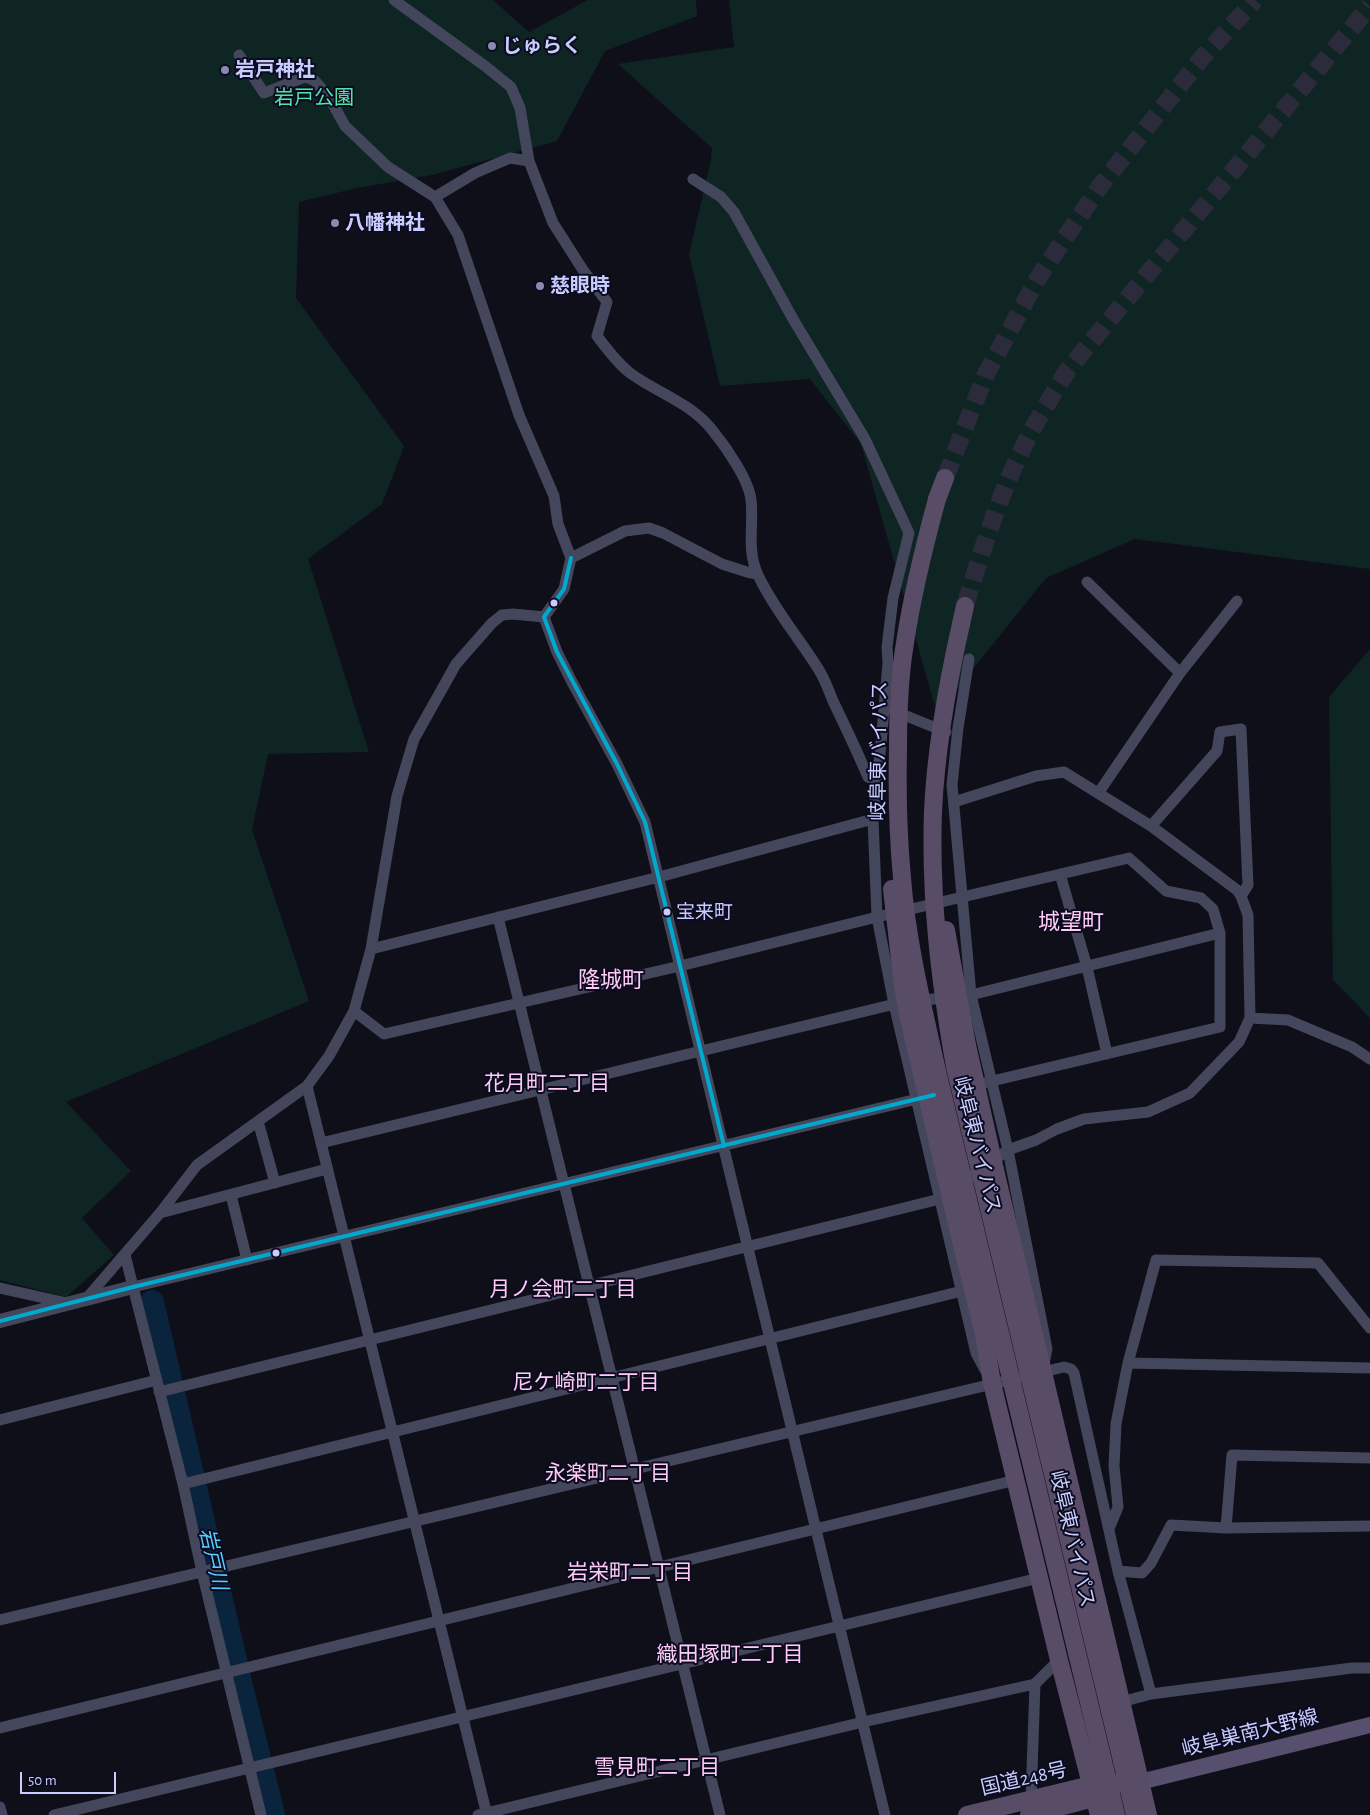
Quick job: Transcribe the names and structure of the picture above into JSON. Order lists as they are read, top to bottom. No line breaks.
{"streets":{"highway":["岐阜東バイパス","国道248号"],"main road":["岐阜巣南大野線"]},"crossings":[["岐阜巣南大野線","国道248号"]],"districts":["城望町","隆城町","花月町二丁目","月ノ会町二丁目","尼ケ崎町二丁目","永楽町二丁目","岩栄町二丁目","織田塚町二丁目","雪見町二丁目"],"water":["岩戸川"],"parks":["岩戸公園"],"places":["じゅらく","岩戸神社","八幡神社","慈眼時","宝来町"],"scale_bar":"50 m"}
